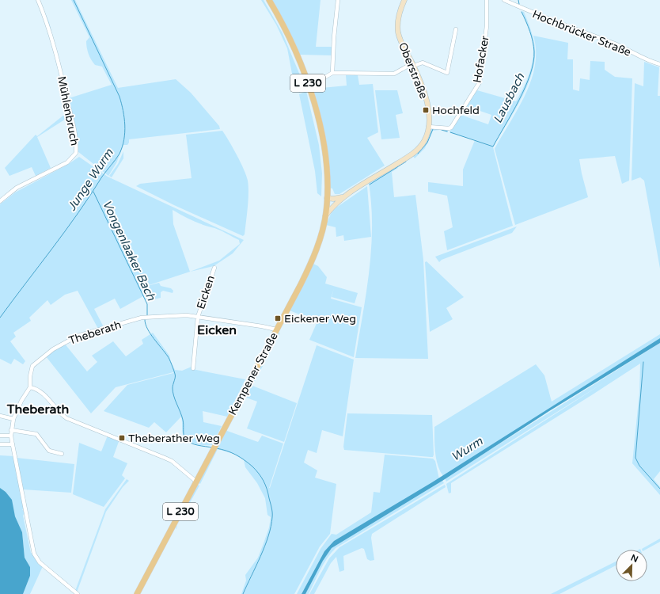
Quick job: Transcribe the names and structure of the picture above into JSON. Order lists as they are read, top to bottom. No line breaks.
{"streets":{"main road":["L 230","Kempener Straße"],"street":["Hochbrücker Straße","Hofacker","Oberstraße","Mühlenbruch","Eicken","Theberath"]},"crossings":[["Hofacker","Oberstraße"],["Eicken","Theberath"],["Eicken","Kempener Straße"]],"districts":["Eicken","Theberath"],"water":["Lausbach","Junge Wurm","Vongenlaaker Bach","Wurm"],"places":{"transit":["Hochfeld","Eickener Weg","Theberather Weg"]},"north":"top right"}
